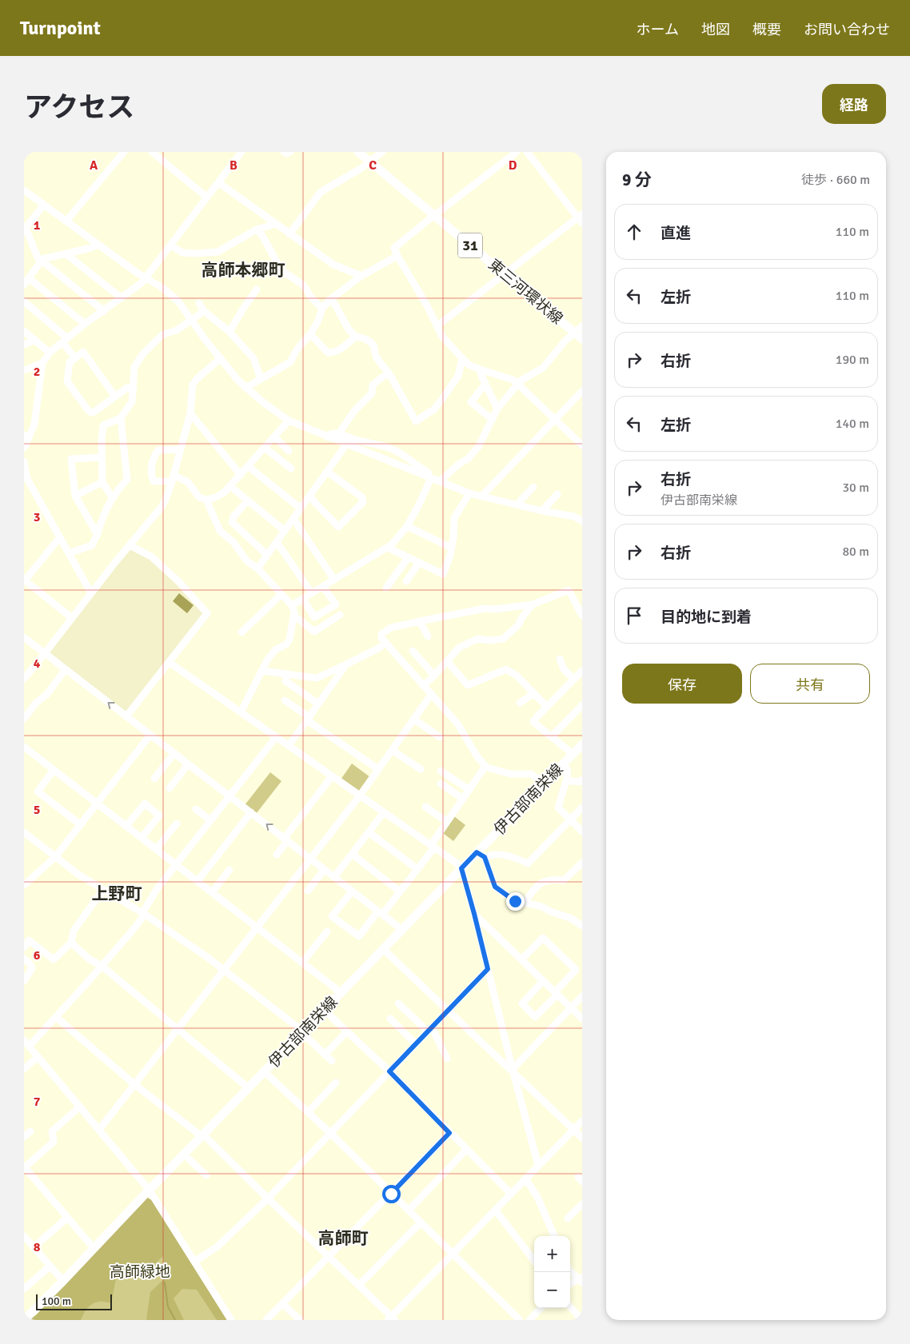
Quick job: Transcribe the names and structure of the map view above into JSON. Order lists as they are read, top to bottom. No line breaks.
{"streets":{"main road":["31","東三河環状線","伊古部南栄線"]},"districts":["高師本郷町","上野町","高師町"],"parks":["高師緑地"],"scale_bar":"100 m","page":{"header":"Turnpoint","nav":["ホーム","地図","概要","お問い合わせ"],"title":"アクセス","buttons":["経路",["保存","共有"]],"heading":["9 分","徒歩 · 660 m"],"list":[["直進","110 m"],["左折","110 m"],["右折","190 m"],["左折","140 m"],["右折","伊古部南栄線","30 m"],["右折","80 m"],"目的地に到着"],"map_buttons":["+","−"],"scale":"100 m"},"grid":{"columns":["A","B","C","D"],"rows":["1","2","3","4","5","6","7","8"]}}
